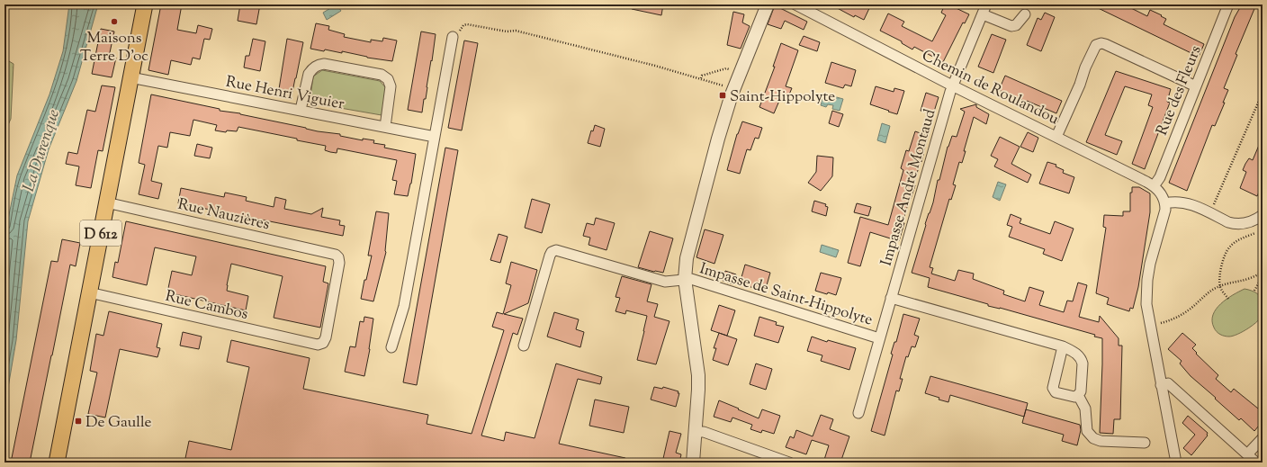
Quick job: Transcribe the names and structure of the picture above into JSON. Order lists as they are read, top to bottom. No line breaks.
{"streets":{"main road":["D 612"],"street":["Chemin de Roulandou","Rue des Fleurs","Rue Henri Viguier","Impasse André Montaud","Rue Nauzières","Impasse de Saint-Hippolyte","Rue Cambos"]},"crossings":[["Chemin de Roulandou","Rue des Fleurs"],["Chemin de Roulandou","Impasse André Montaud"],["Rue Henri Viguier","D 612"],["Impasse André Montaud","Impasse de Saint-Hippolyte"],["Rue Nauzières","D 612"],["Rue Nauzières","Rue Cambos"],["D 612","Rue Cambos"]],"water":["La Durenque"],"places":{"other":["Maisons Terre D'oc"],"transit":["Saint-Hippolyte","De Gaulle"]}}
